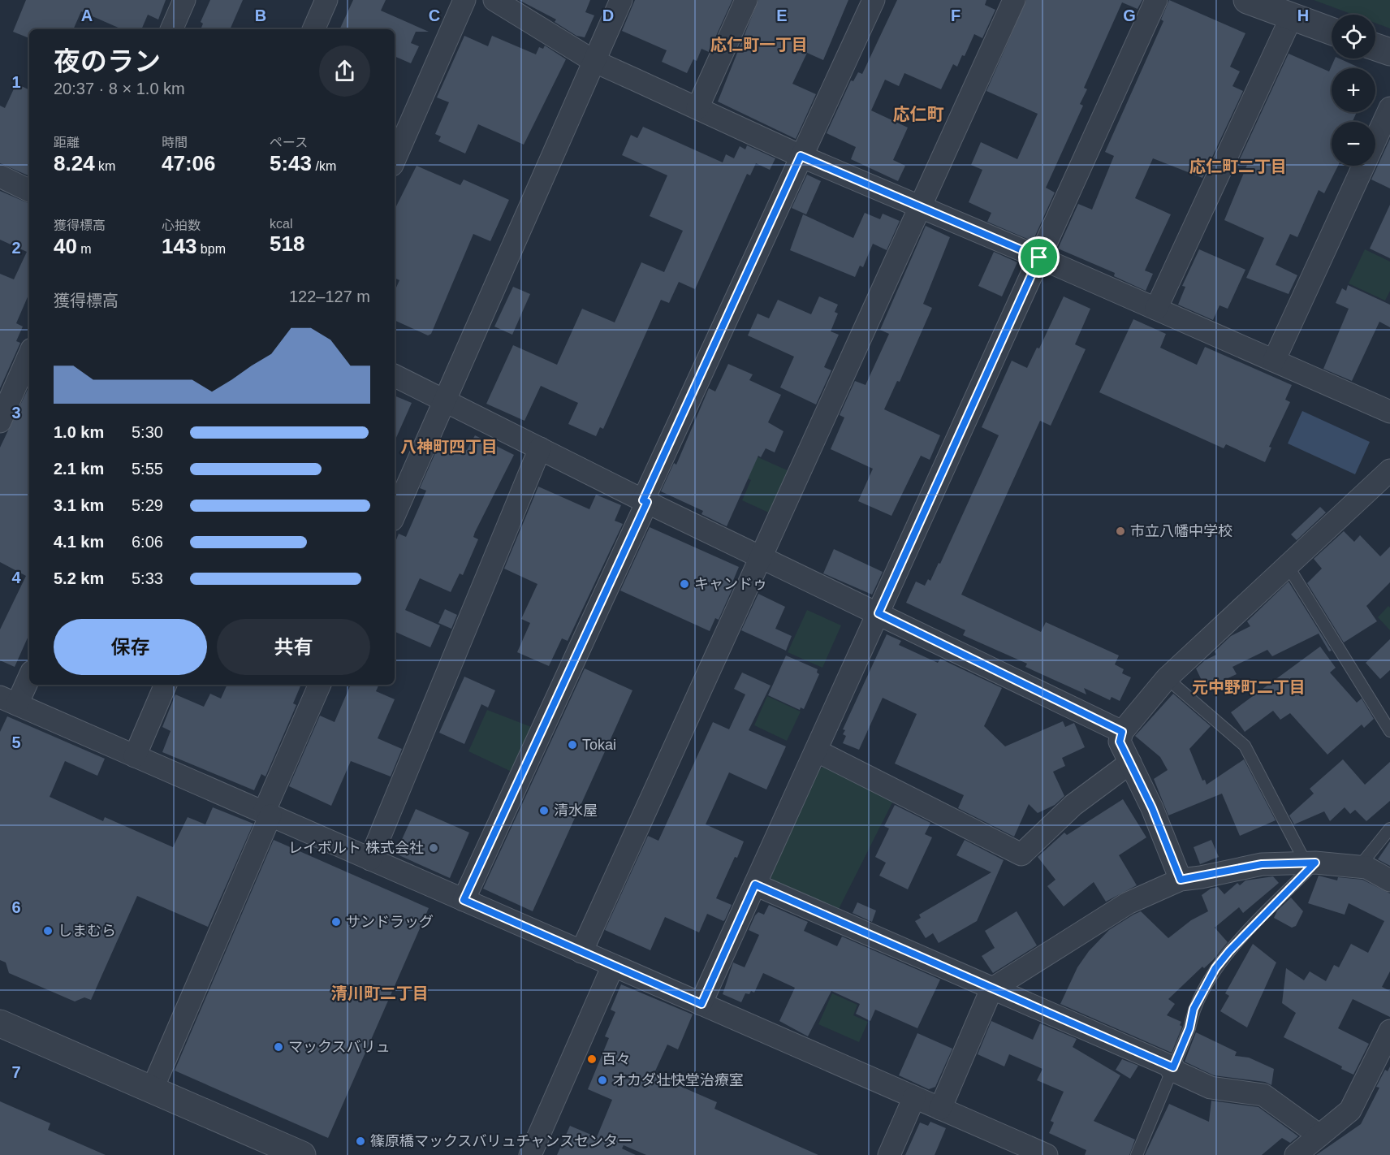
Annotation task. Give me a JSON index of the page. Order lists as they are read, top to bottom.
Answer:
{
  "districts": [
    "応仁町一丁目",
    "応仁町",
    "応仁町二丁目",
    "八神町四丁目",
    "元中野町二丁目",
    "清川町二丁目"
  ],
  "places": [
    "市立八幡中学校",
    "キャンドゥ",
    "Tokai",
    "清水屋",
    "レイボルト 株式会社",
    "サンドラッグ",
    "しまむら",
    "マックスバリュ",
    "百々",
    "オカダ壮快堂治療室",
    "篠原橋マックスバリュチャンスセンター"
  ],
  "page": {
    "map_buttons": ["+", "−"],
    "heading": ["夜のラン", "20:37 · 8 × 1.0 km"],
    "stats": [
      ["距離", "8.24 km"],
      ["時間", "47:06"],
      ["ペース", "5:43 /km"],
      ["獲得標高", "40 m"],
      ["心拍数", "143 bpm"],
      ["kcal", "518"]
    ],
    "chart": ["獲得標高", "122–127 m"],
    "list": [
      {
        "name": "1.0 km",
        "note": "5:30"
      },
      {
        "name": "2.1 km",
        "note": "5:55"
      },
      {
        "name": "3.1 km",
        "note": "5:29"
      },
      {
        "name": "4.1 km",
        "note": "6:06"
      },
      {
        "name": "5.2 km",
        "note": "5:33"
      }
    ],
    "buttons": ["保存", "共有"]
  },
  "grid": {
    "columns": [
      "A",
      "B",
      "C",
      "D",
      "E",
      "F",
      "G",
      "H"
    ],
    "rows": [
      "1",
      "2",
      "3",
      "4",
      "5",
      "6",
      "7"
    ]
  }
}
